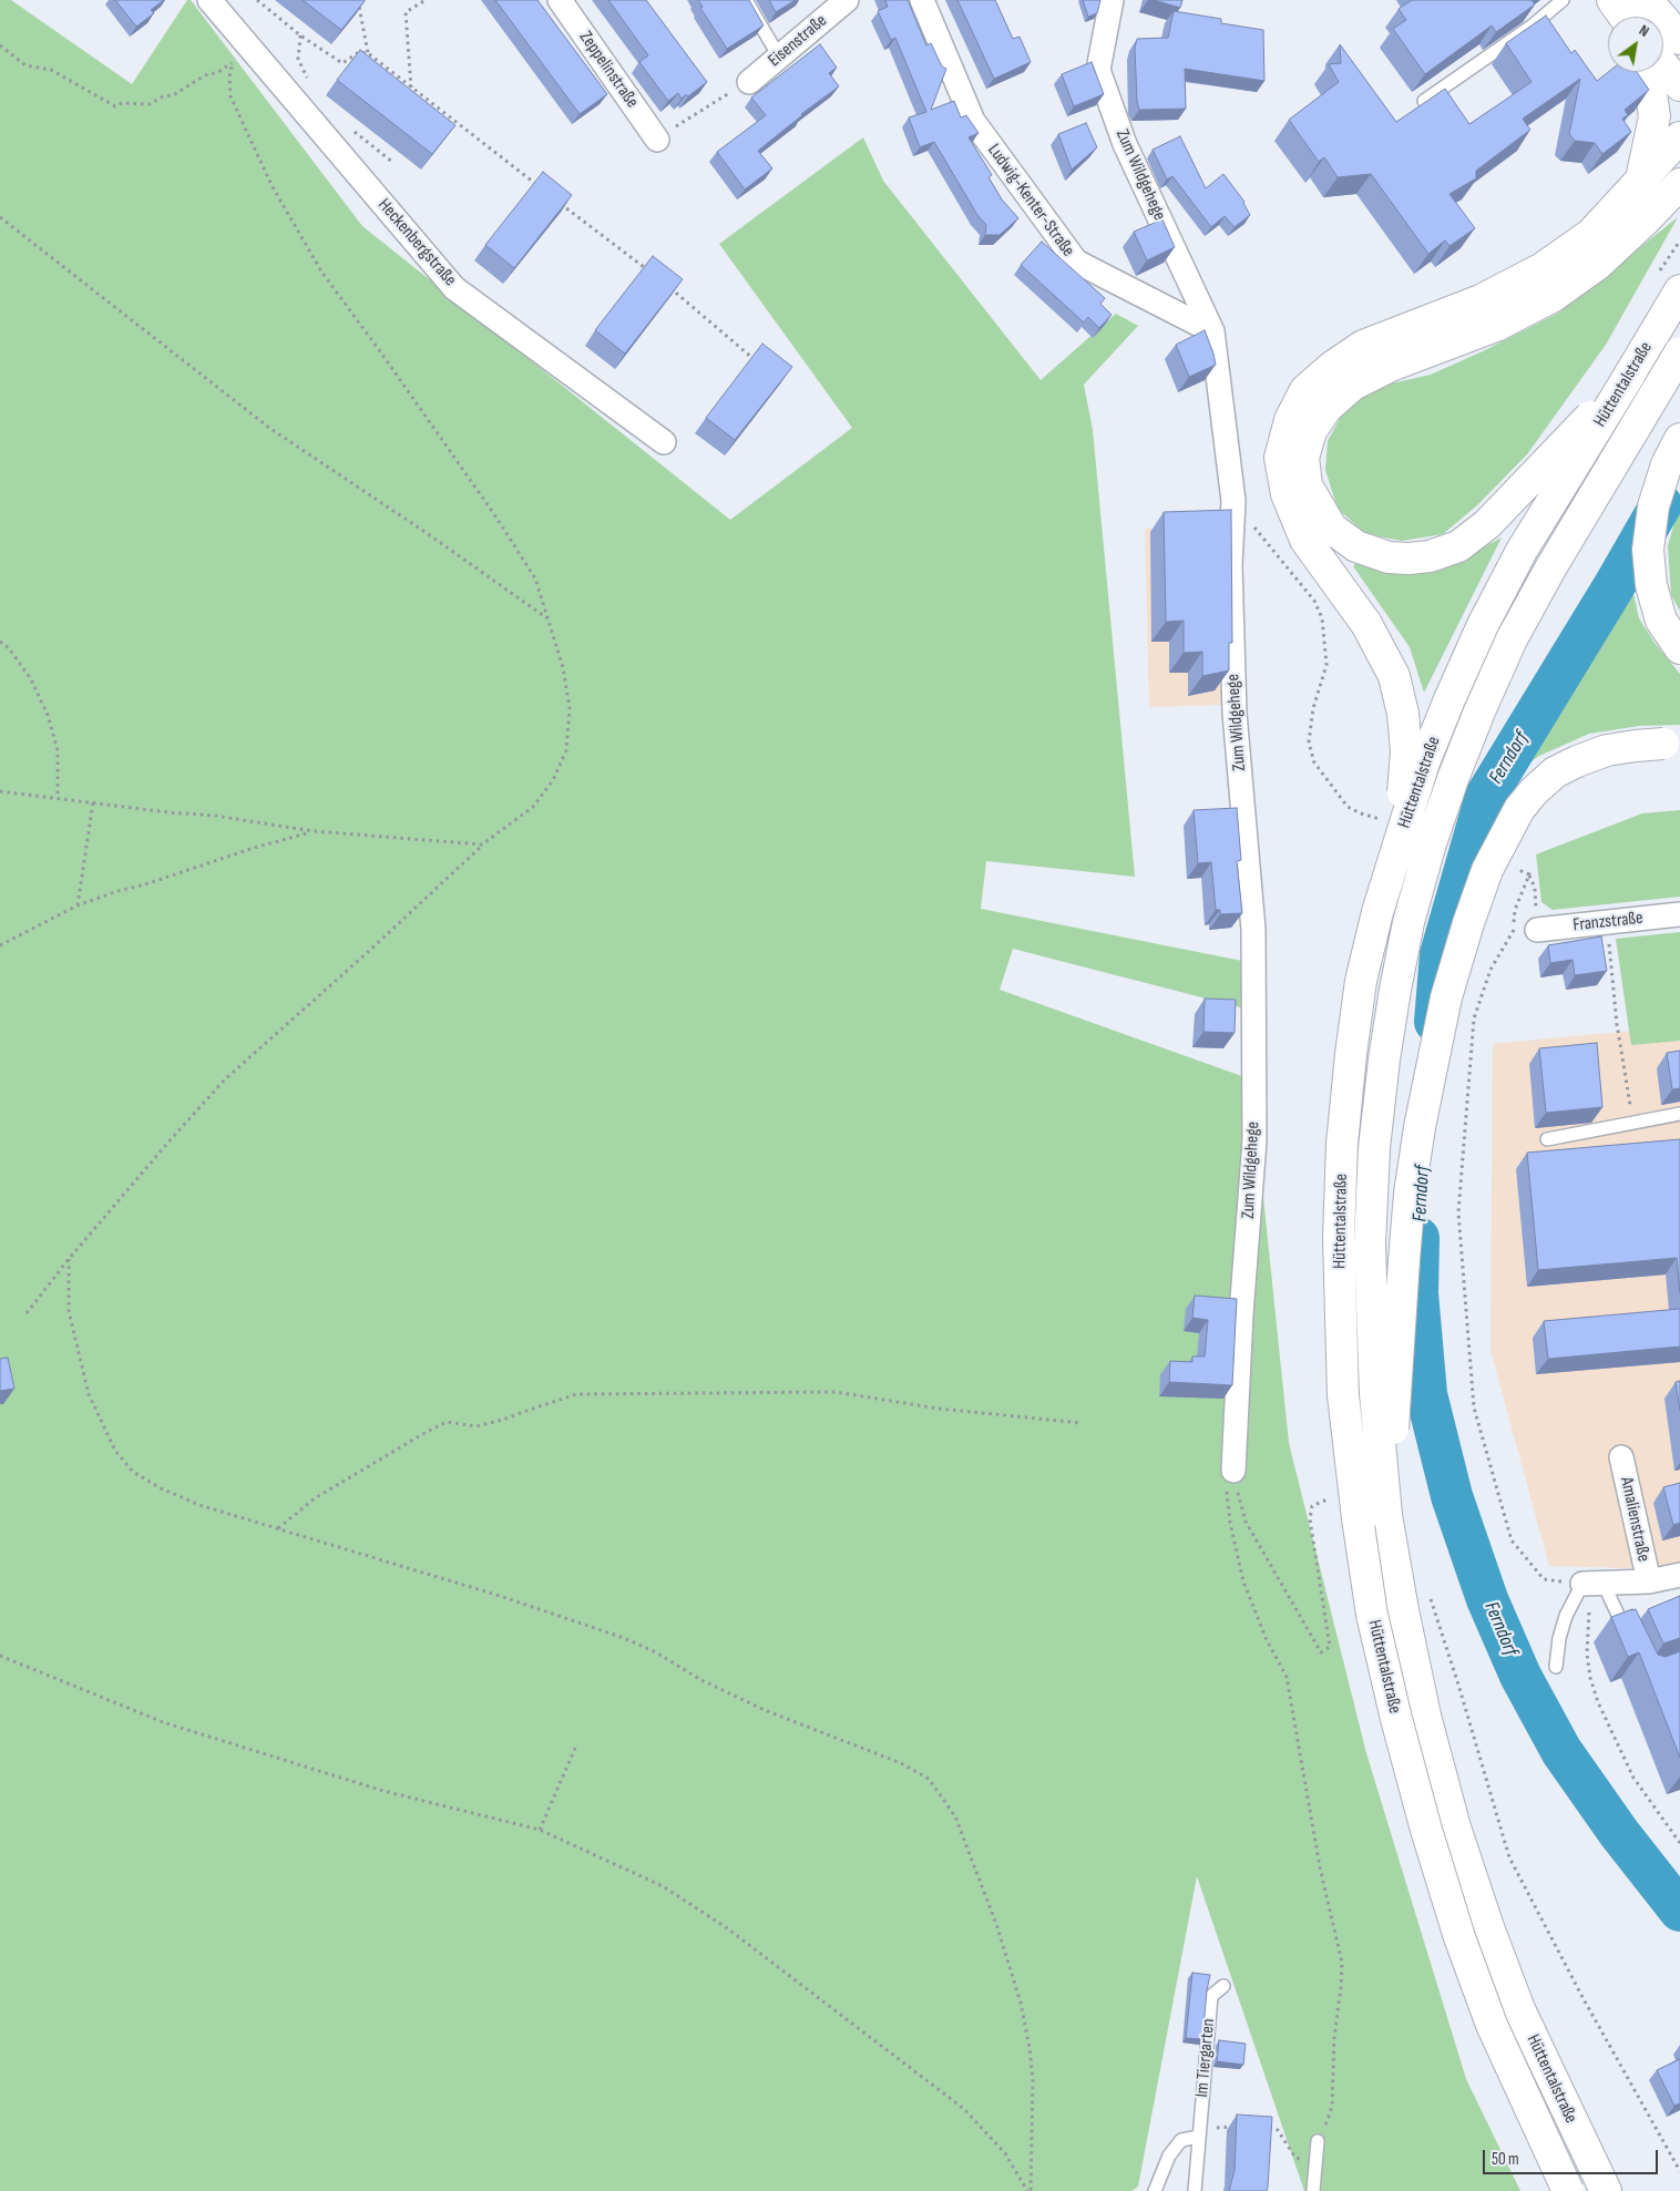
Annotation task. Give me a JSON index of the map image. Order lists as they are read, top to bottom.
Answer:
{
  "streets": {
    "main road": ["Hüttentalstraße"],
    "street": [
      "Eisenstraße",
      "Zeppelinstraße",
      "Zum Wildgehege",
      "Ludwig-Kenter-Straße",
      "Heckenbergstraße",
      "Franzstraße",
      "Amalienstraße"
    ],
    "lane": ["Im Tiergarten"]
  },
  "crossings": [
    ["Zum Wildgehege", "Ludwig-Kenter-Straße"]
  ],
  "water": ["Ferndorf"],
  "scale_bar": "50 m",
  "north": "top right"
}
